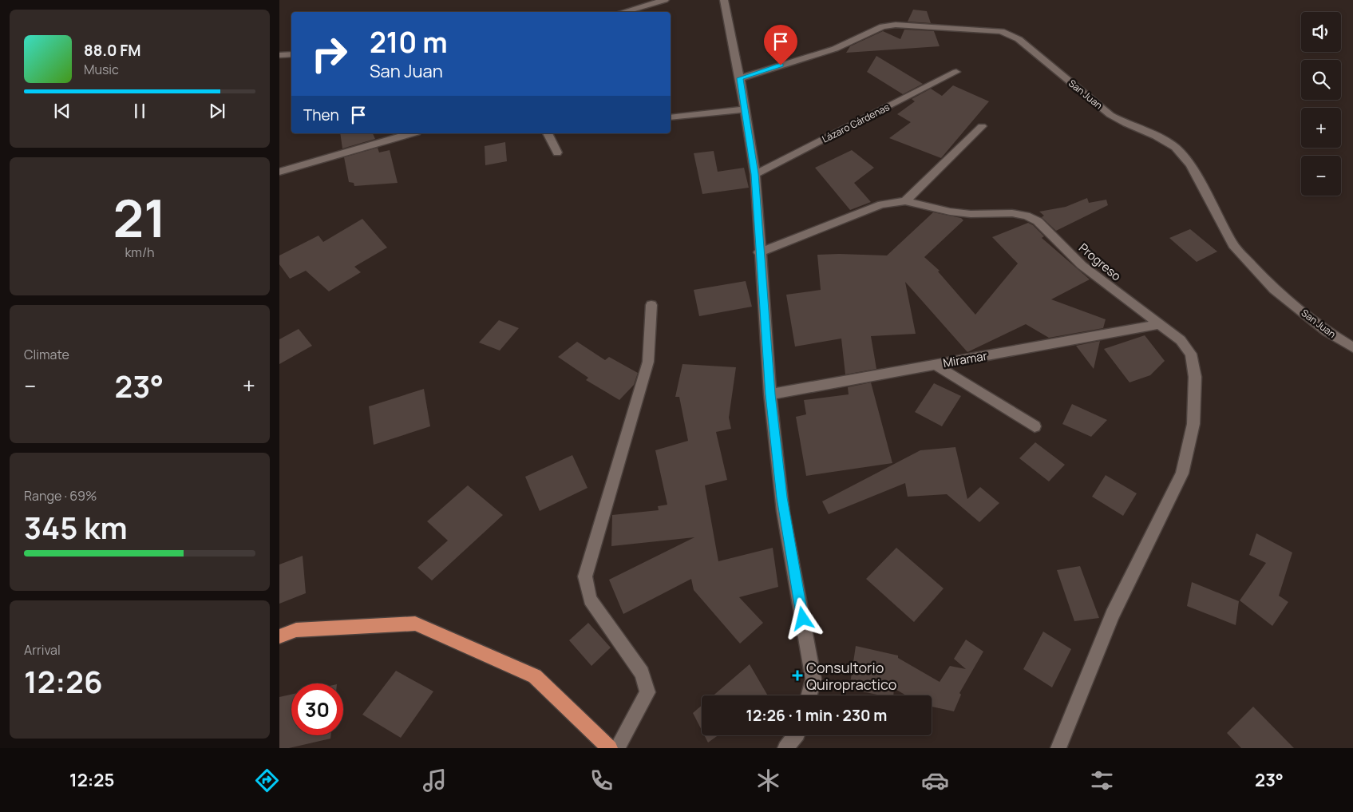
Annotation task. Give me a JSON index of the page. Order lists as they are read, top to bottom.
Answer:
{
  "streets": {
    "street": [
      "San Juan",
      "Lázaro Cárdenas",
      "Progreso",
      "Miramar"
    ]
  },
  "crossings": [
    ["Progreso", "Miramar"]
  ],
  "places": {
    "health": ["Consultorio Quiropractico"]
  },
  "page": {
    "map_buttons": ["+", "−"],
    "turn": ["210 m", "San Juan"],
    "song": ["88.0 FM", "Music"],
    "then": "Then",
    "tile": [
      ["21", "km/h"],
      "Climate",
      ["Range · 69%", "345 km"],
      ["Arrival", "12:26"]
    ],
    "heat": ["−", "23°", "+"],
    "limit": "30",
    "trip": "12:26 · 1 min · 230 m",
    "tabs": ["12:25", "23°"]
  }
}
